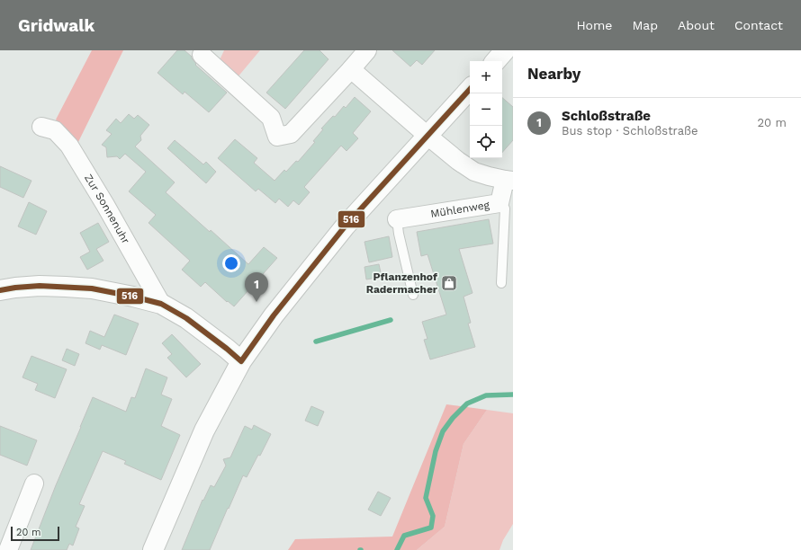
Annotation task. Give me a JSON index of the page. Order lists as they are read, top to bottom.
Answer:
{
  "streets": {
    "street": ["Zur Sonnenuhr", "Mühlenweg"]
  },
  "places": {
    "shop": ["Pflanzenhof Radermacher"]
  },
  "lines": ["transit line 516"],
  "scale_bar": "20 m",
  "page": {
    "header": "Gridwalk",
    "nav": [
      "Home",
      "Map",
      "About",
      "Contact"
    ],
    "heading": "Nearby",
    "map_buttons": ["+", "−"],
    "list": [
      {
        "mark": "1",
        "name": "Schloßstraße",
        "note": "Bus stop · Schloßstraße",
        "value": "20 m"
      }
    ],
    "pins": "1",
    "scale": "20 m"
  }
}
